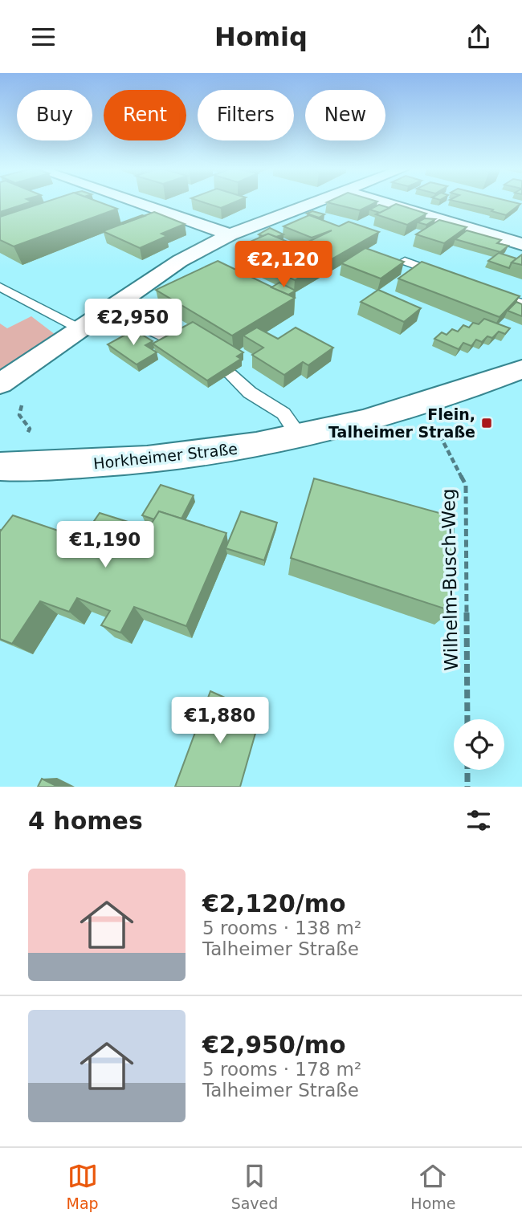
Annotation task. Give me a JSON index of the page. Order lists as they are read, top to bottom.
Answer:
{
  "streets": {
    "street": ["Horkheimer Straße"],
    "path": ["Wilhelm-Busch-Weg"]
  },
  "crossings": [
    ["Horkheimer Straße", "Wilhelm-Busch-Weg"]
  ],
  "places": {
    "transit": ["Flein, Talheimer Straße"]
  },
  "page": {
    "header": "Homiq",
    "chip": [
      "Buy",
      "Rent",
      "Filters",
      "New"
    ],
    "price": [
      "€2,120",
      "€2,950",
      "€1,190",
      "€1,880"
    ],
    "heading": "4 homes",
    "list": [
      {
        "name": "€2,120/mo",
        "note": "5 rooms · 138 m² · Talheimer Straße"
      },
      {
        "name": "€2,950/mo",
        "note": "5 rooms · 178 m² · Talheimer Straße"
      }
    ],
    "tabs": ["Map", "Saved", "Home"]
  }
}
